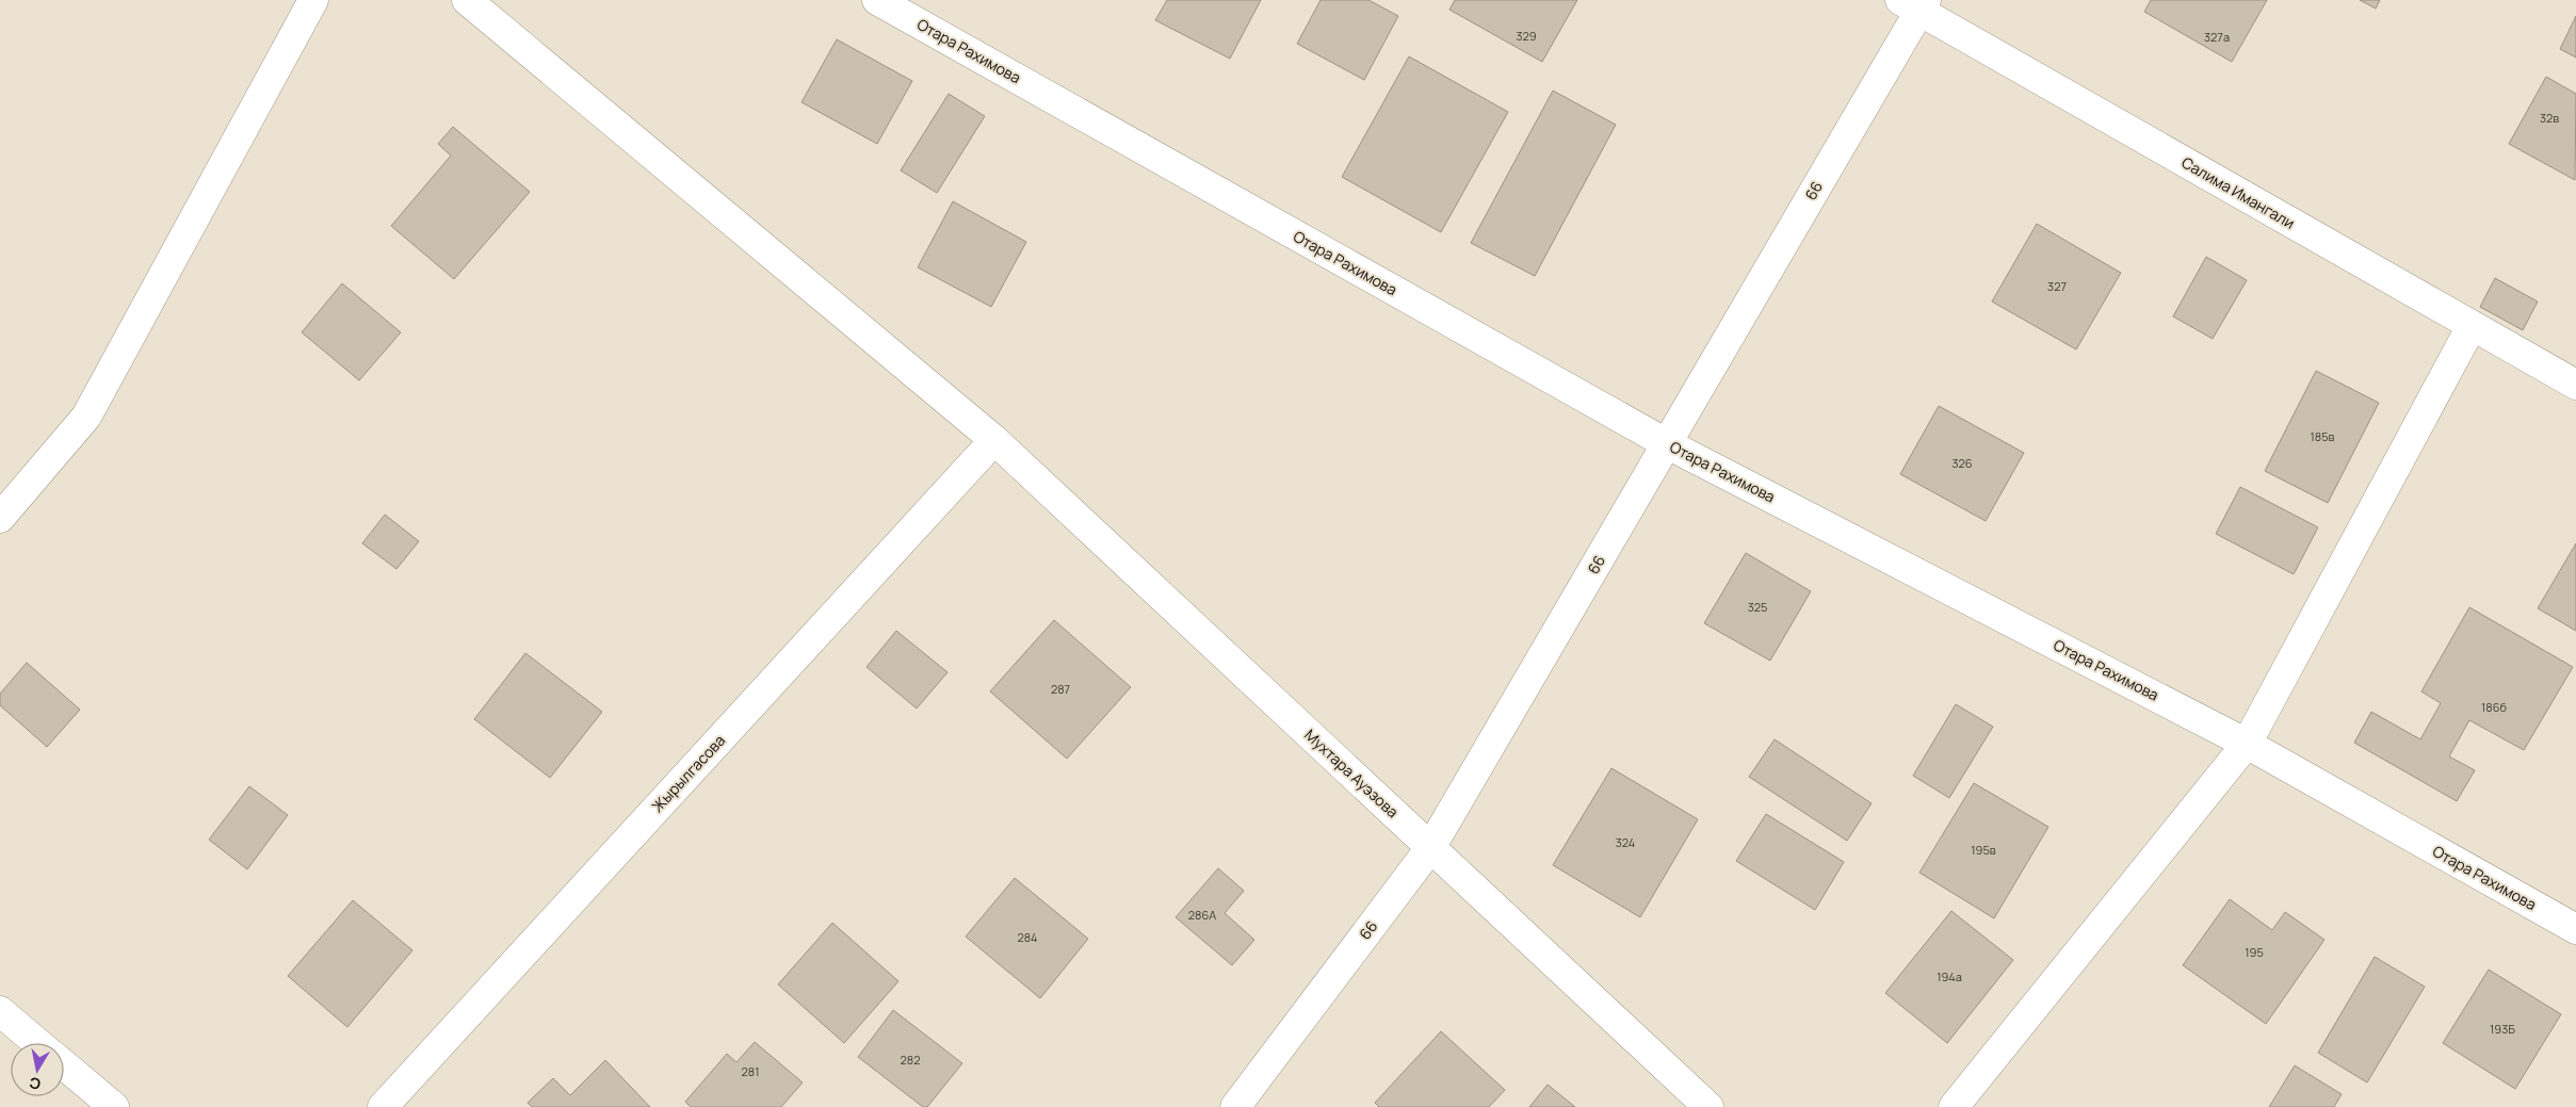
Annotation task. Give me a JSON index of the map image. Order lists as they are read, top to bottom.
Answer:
{
  "streets": {
    "street": [
      "Отара Рахимова",
      "66",
      "Салима Имангали",
      "Жырылгасова",
      "Мухтара Ауэзова"
    ]
  },
  "crossings": [
    ["Отара Рахимова", "66"],
    ["66", "Салима Имангали"],
    ["66", "Мухтара Ауэзова"],
    ["Жырылгасова", "Мухтара Ауэзова"]
  ],
  "house_numbers": [
    "329",
    "327а",
    "32в",
    "327",
    "185в",
    "326",
    "325",
    "287",
    "186б",
    "324",
    "195в",
    "286А",
    "284",
    "195",
    "194а",
    "193Б",
    "282",
    "281"
  ],
  "north": "bottom"
}
